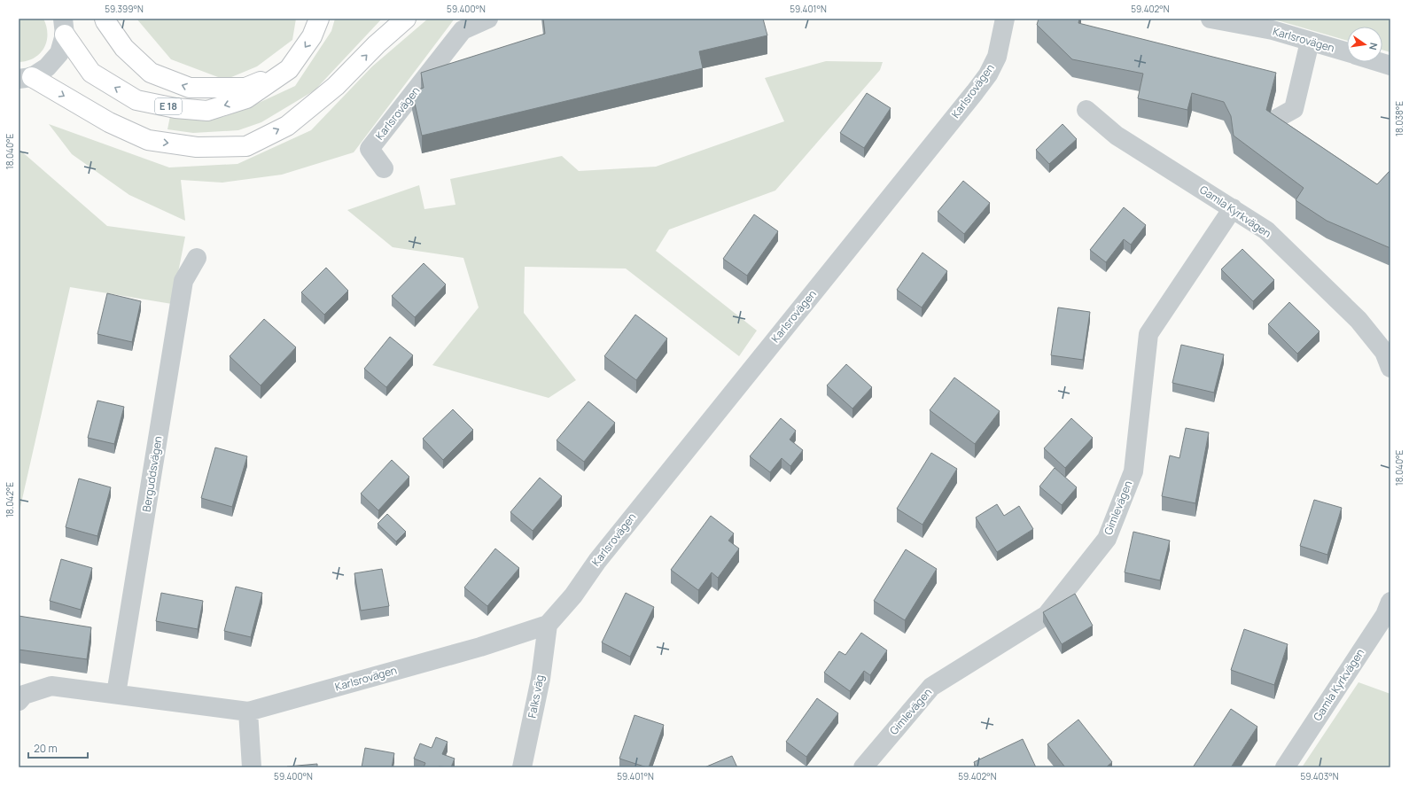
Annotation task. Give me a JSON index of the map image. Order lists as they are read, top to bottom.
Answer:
{
  "streets": {
    "highway": ["E 18"],
    "street": [
      "Karlsrovägen",
      "Gamla Kyrkvägen",
      "Berguddsvägen",
      "Gimlevägen",
      "Falks väg"
    ]
  },
  "crossings": [
    ["Karlsrovägen", "Berguddsvägen"],
    ["Karlsrovägen", "Falks väg"],
    ["Gamla Kyrkvägen", "Gimlevägen"]
  ],
  "scale_bar": "20 m",
  "north": "right",
  "coordinates": [
    "59.399°N",
    "59.400°N",
    "59.401°N",
    "59.402°N",
    "18.038°E",
    "18.040°E",
    "18.042°E",
    "59.403°N"
  ]
}
